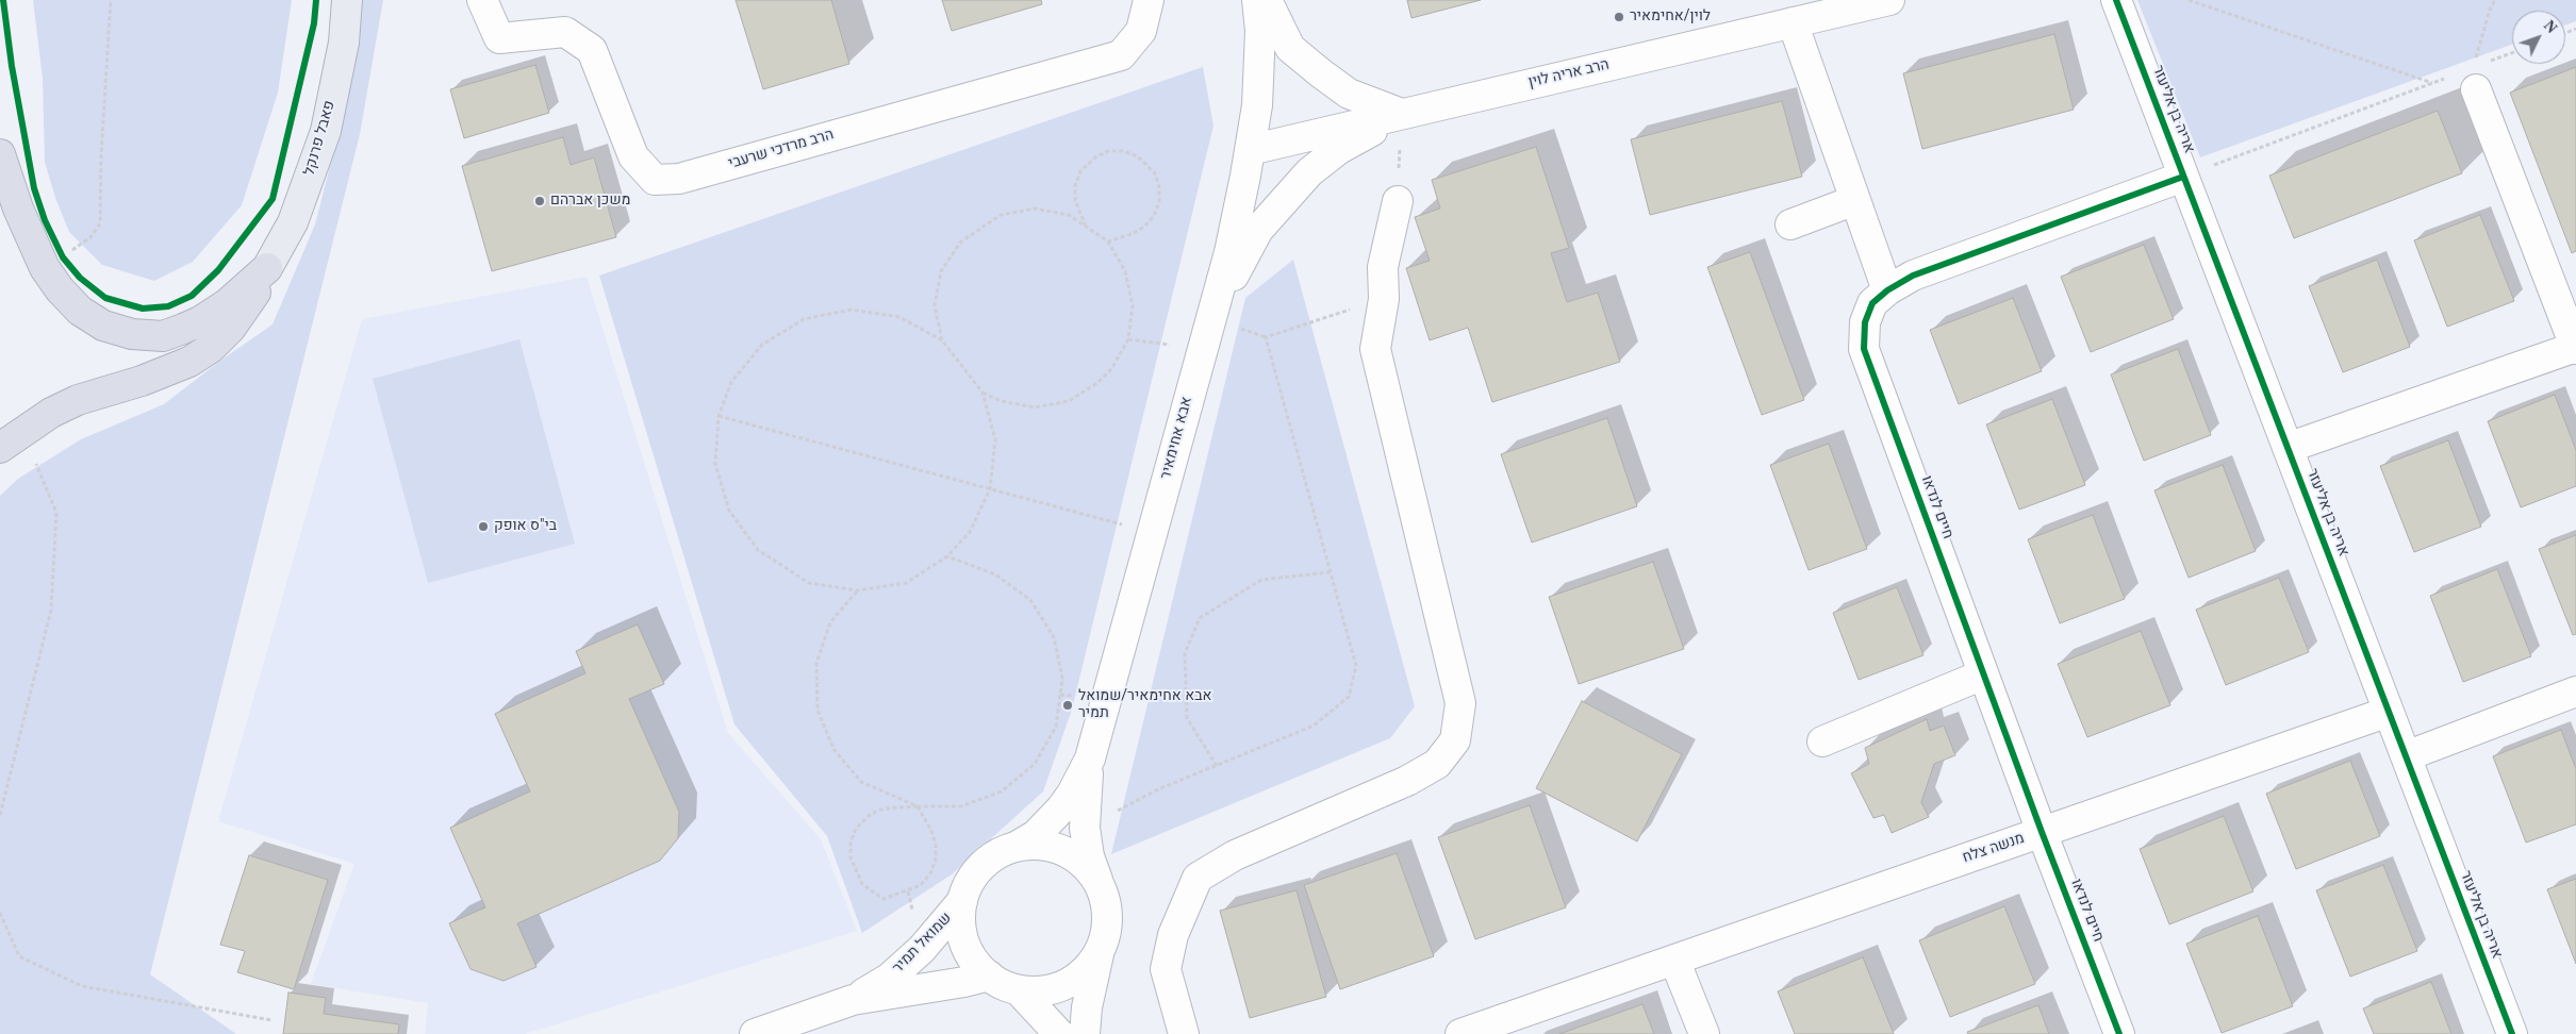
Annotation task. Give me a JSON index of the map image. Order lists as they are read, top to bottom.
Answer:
{
  "streets": {
    "main road": ["פאבל פרנקל"],
    "street": [
      "הרב אריה לוין",
      "אריה בן אליעזר",
      "הרב מרדכי שרעבי",
      "אבא אחימאיר",
      "חיים לנדאו",
      "מנשה צלח",
      "שמואל תמיר"
    ]
  },
  "crossings": [
    ["הרב אריה לוין", "אבא אחימאיר"],
    ["אריה בן אליעזר", "חיים לנדאו"],
    ["אריה בן אליעזר", "מנשה צלח"],
    ["אבא אחימאיר", "שמואל תמיר"],
    ["חיים לנדאו", "מנשה צלח"]
  ],
  "places": [
    "לוין/אחימאיר",
    "משכן אברהם",
    "בי\"ס אופק",
    "אבא אחימאיר/שמואל תמיר"
  ],
  "north": "top right"
}
